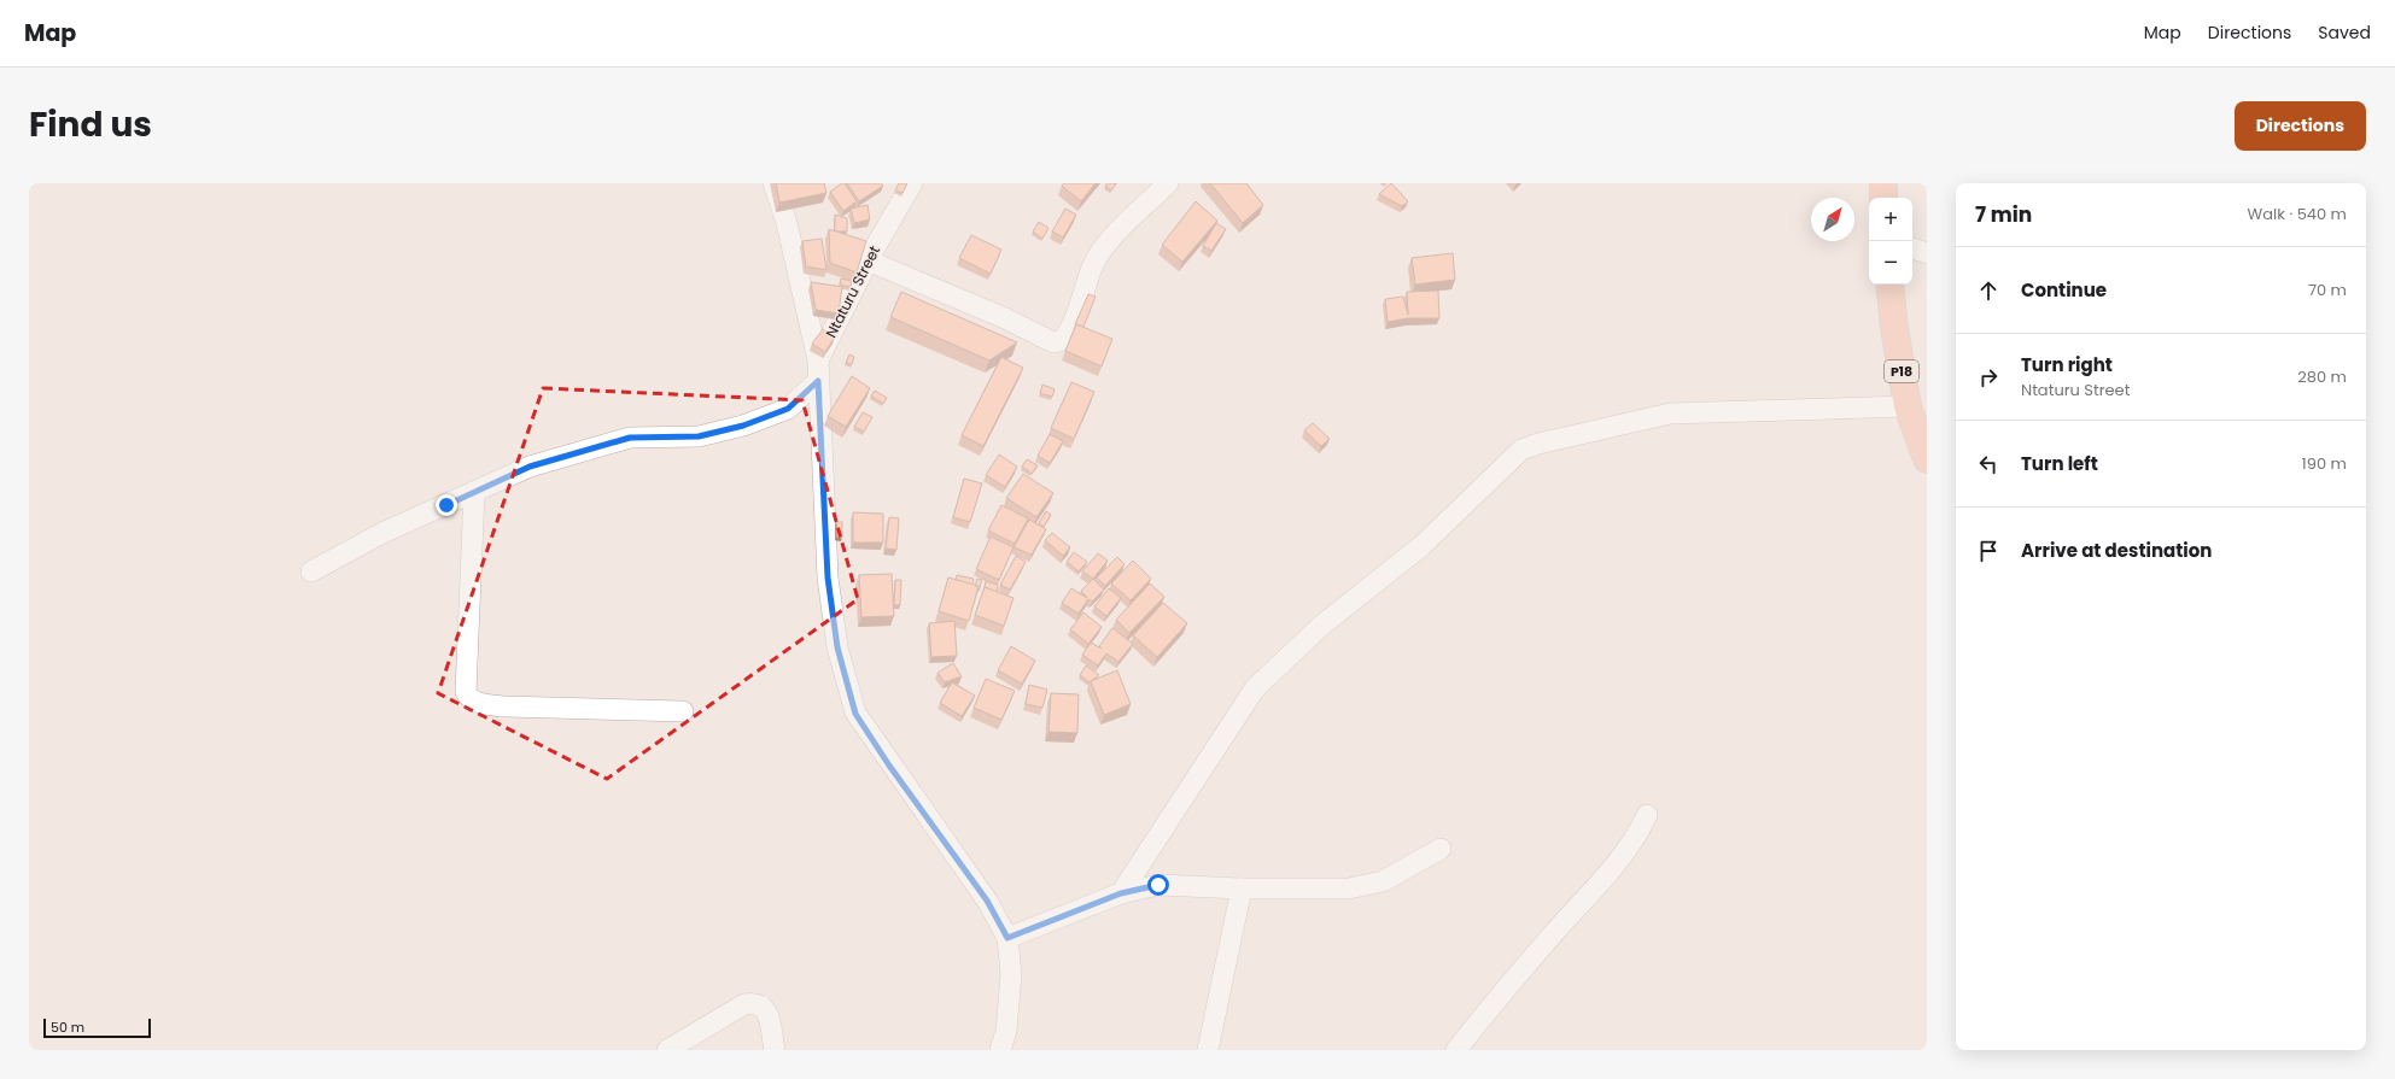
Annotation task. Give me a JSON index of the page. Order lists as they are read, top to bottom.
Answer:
{
  "streets": {
    "main road": ["P18"],
    "street": ["Ntaturu Street"]
  },
  "scale_bar": "50 m",
  "north": "top right",
  "page": {
    "header": "Map",
    "nav": ["Map", "Directions", "Saved"],
    "title": "Find us",
    "buttons": "Directions",
    "heading": ["7 min", "Walk · 540 m"],
    "map_buttons": ["+", "−"],
    "list": [
      ["Continue", "70 m"],
      ["Turn right", "Ntaturu Street", "280 m"],
      ["Turn left", "190 m"],
      "Arrive at destination"
    ],
    "scale": "50 m"
  }
}
